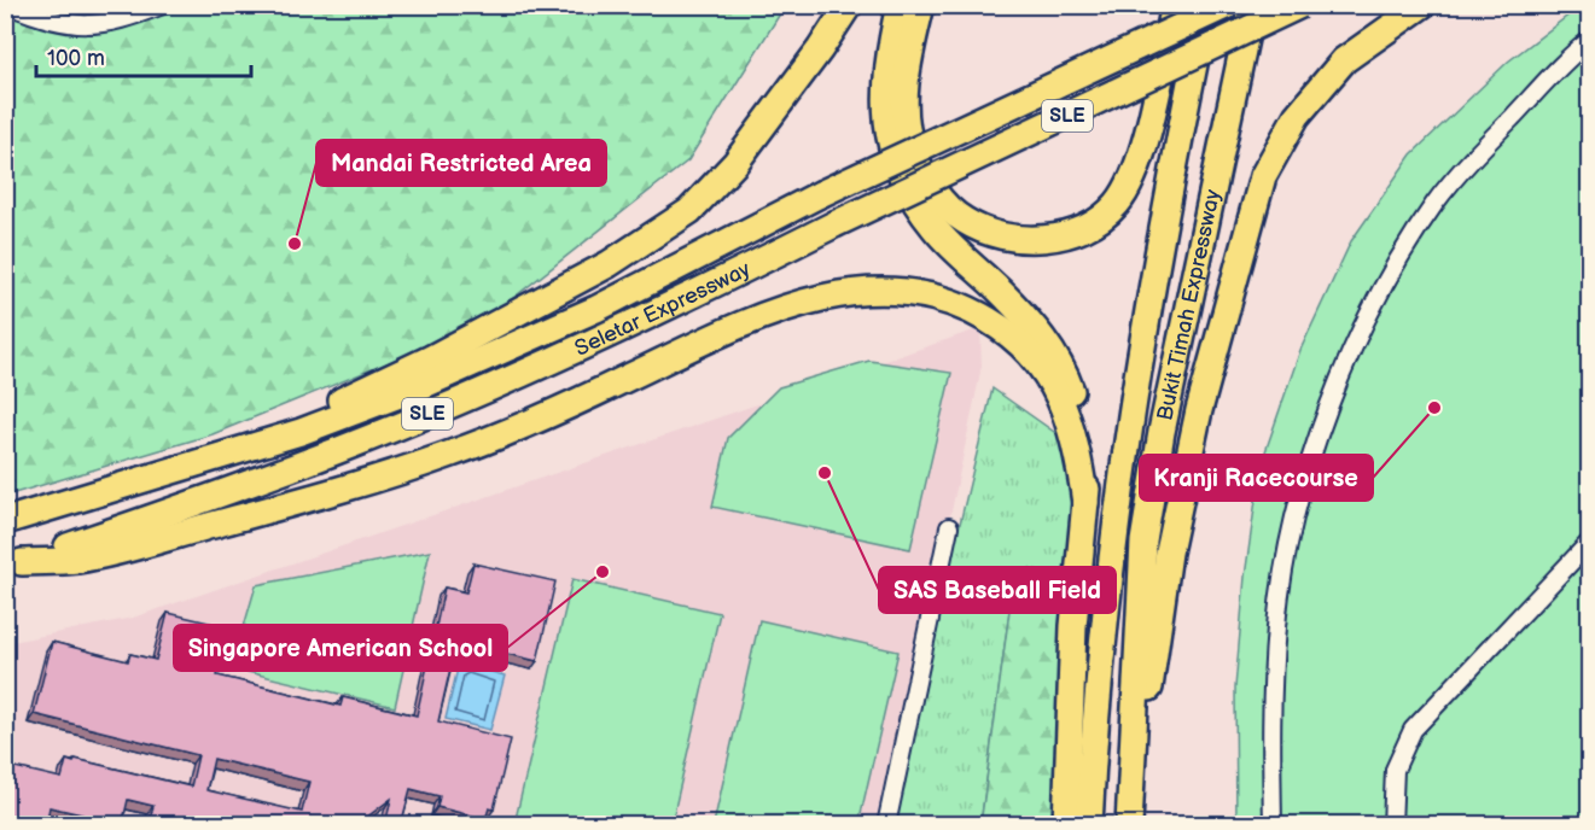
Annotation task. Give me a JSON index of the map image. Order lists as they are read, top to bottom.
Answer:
{
  "streets": {
    "highway": ["SLE", "Bukit Timah Expressway", "Seletar Expressway"]
  },
  "places": [
    "Mandai Restricted Area",
    "Kranji Racecourse",
    "SAS Baseball Field",
    "Singapore American School"
  ],
  "scale_bar": "100 m"
}
